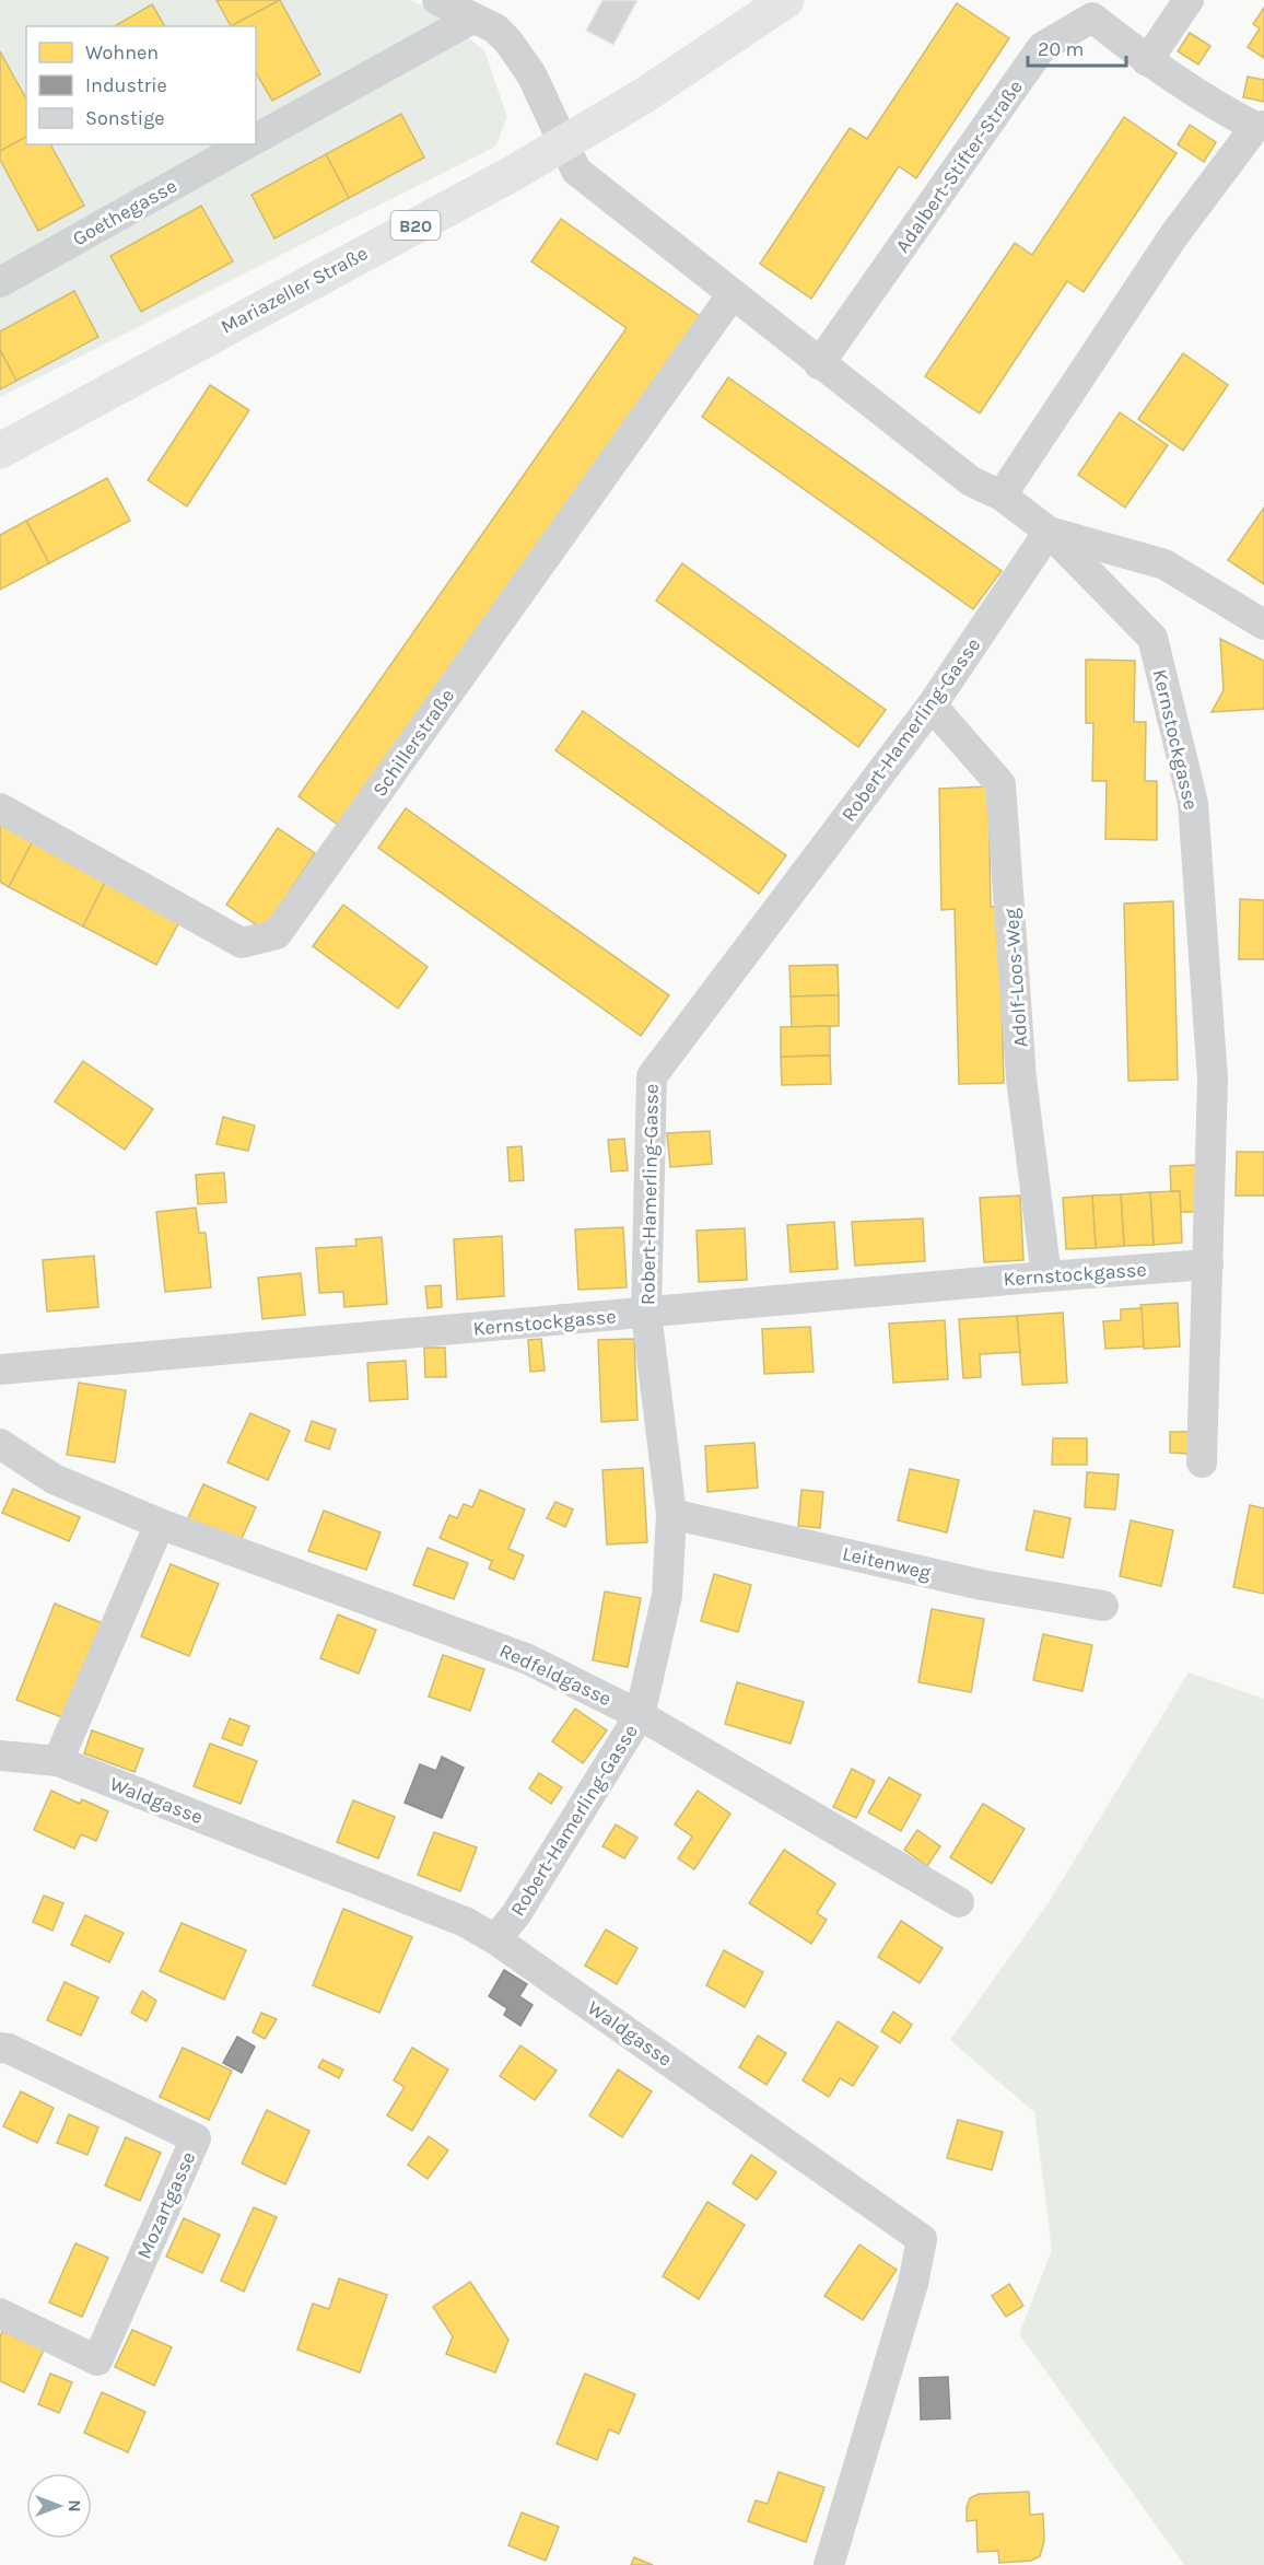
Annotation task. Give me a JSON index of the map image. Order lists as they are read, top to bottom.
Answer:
{
  "streets": {
    "main road": ["B20", "Mariazeller Straße"],
    "street": [
      "Adalbert-Stifter-Straße",
      "Goethegasse",
      "Robert-Hamerling-Gasse",
      "Kernstockgasse",
      "Schillerstraße",
      "Adolf-Loos-Weg",
      "Leitenweg",
      "Redfeldgasse",
      "Waldgasse",
      "Mozartgasse"
    ]
  },
  "crossings": [
    ["Robert-Hamerling-Gasse", "Kernstockgasse"],
    ["Robert-Hamerling-Gasse", "Adolf-Loos-Weg"],
    ["Robert-Hamerling-Gasse", "Leitenweg"],
    ["Robert-Hamerling-Gasse", "Redfeldgasse"],
    ["Robert-Hamerling-Gasse", "Waldgasse"],
    ["Kernstockgasse", "Adolf-Loos-Weg"]
  ],
  "legend": ["Wohnen", "Industrie", "Sonstige"],
  "scale_bar": "20 m",
  "north": "right"
}
